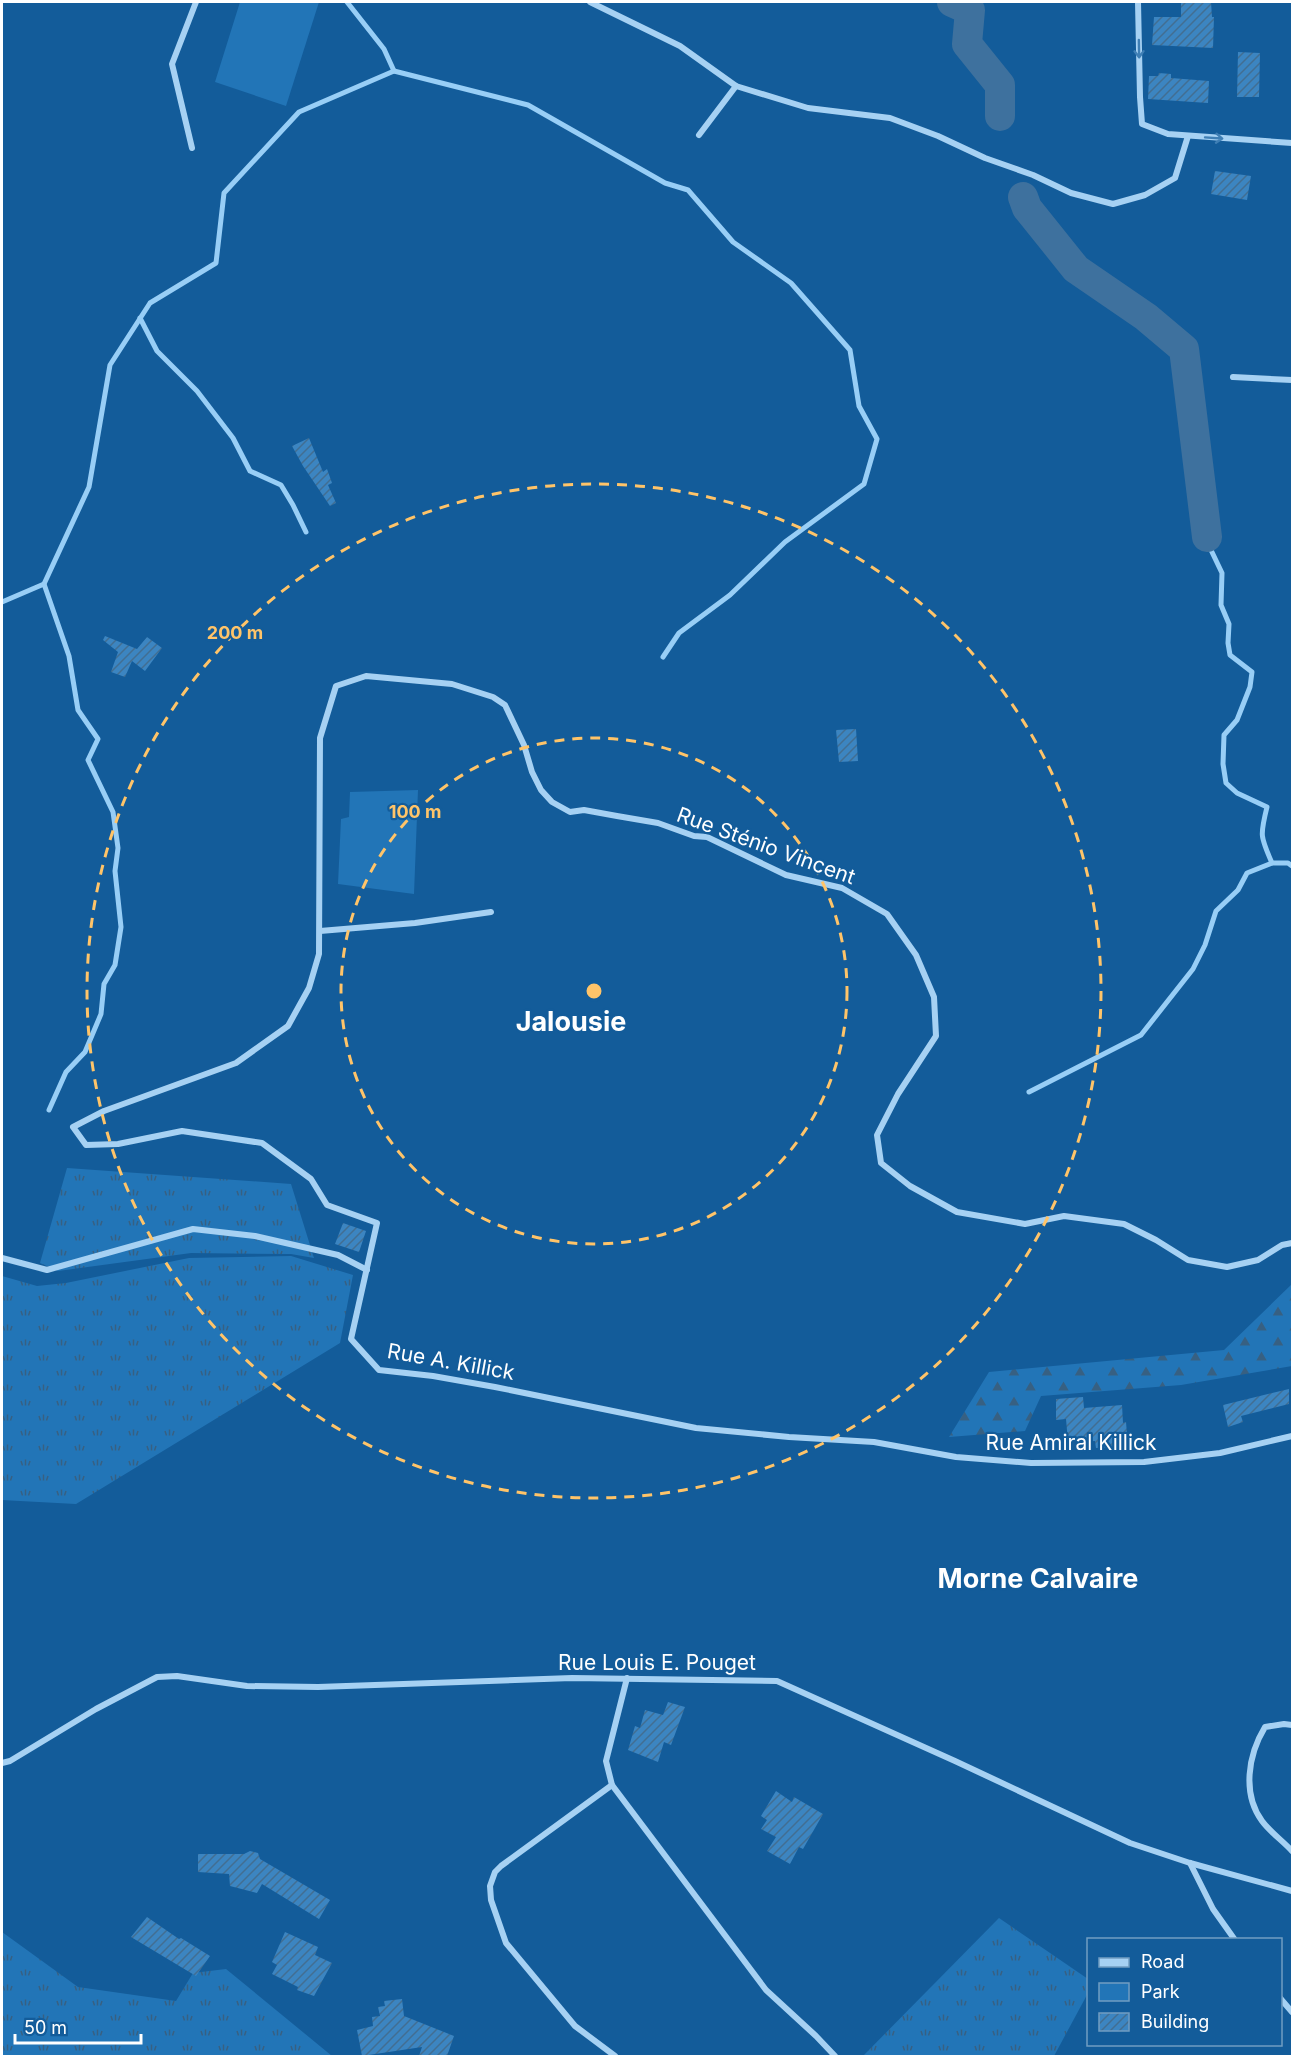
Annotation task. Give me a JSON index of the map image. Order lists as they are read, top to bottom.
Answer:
{
  "streets": {
    "street": [
      "Rue Sténio Vincent",
      "Rue A. Killick",
      "Rue Amiral Killick",
      "Rue Louis E. Pouget"
    ]
  },
  "crossings": [
    ["Rue Sténio Vincent", "Rue A. Killick"],
    ["Rue A. Killick", "Rue Amiral Killick"]
  ],
  "districts": ["Jalousie", "Morne Calvaire"],
  "legend": ["Road", "Park", "Building"],
  "scale_bar": "50 m",
  "rings": ["200 m", "100 m"]
}
